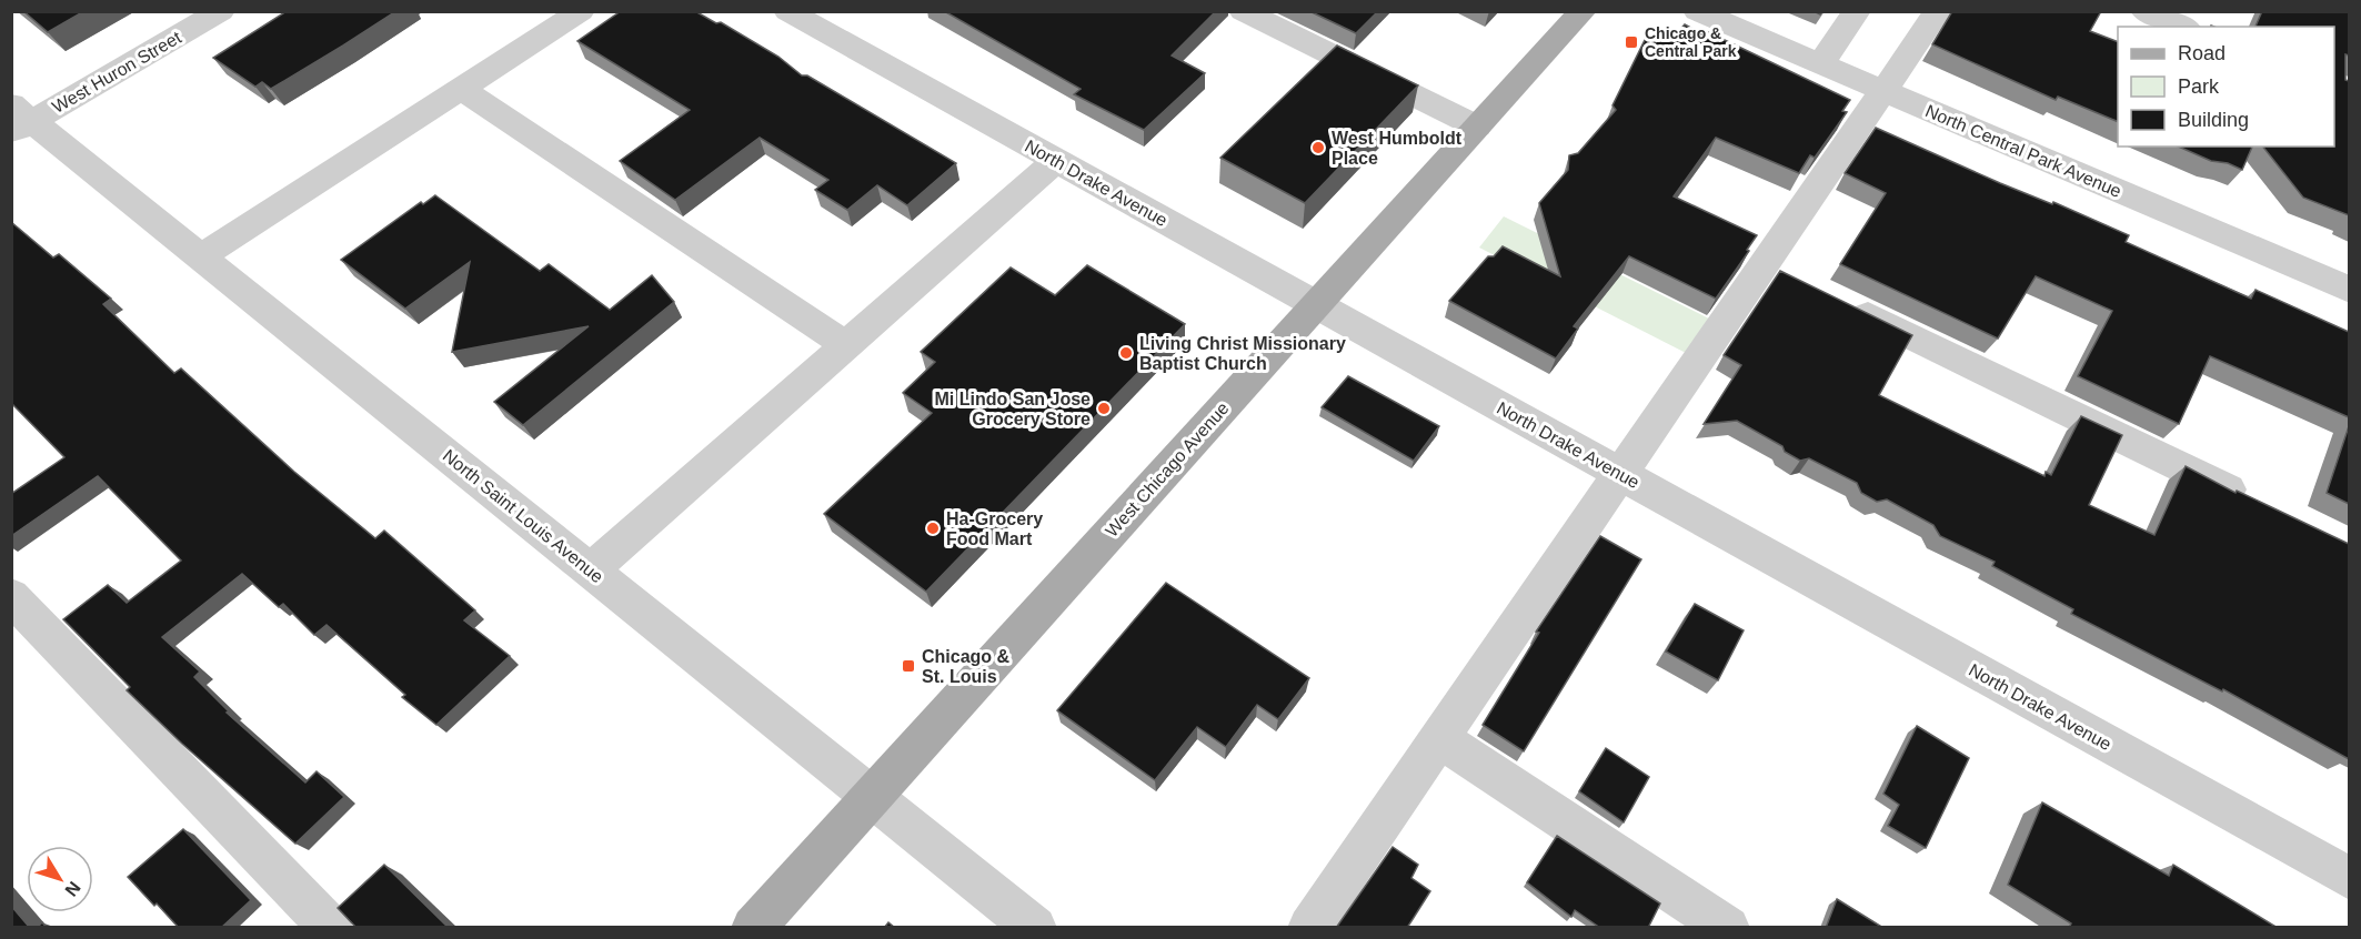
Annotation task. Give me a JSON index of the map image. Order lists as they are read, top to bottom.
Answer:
{
  "streets": {
    "main road": ["West Chicago Avenue"],
    "street": [
      "West Huron Street",
      "North Central Park Avenue",
      "North Drake Avenue",
      "North Saint Louis Avenue"
    ]
  },
  "crossings": [
    ["West Huron Street", "North Saint Louis Avenue"],
    ["North Drake Avenue", "West Chicago Avenue"],
    ["West Chicago Avenue", "North Saint Louis Avenue"]
  ],
  "places": {
    "transit": ["Chicago & Central Park", "Chicago & St. Louis"],
    "other": [
      "West Humboldt Place",
      "Living Christ Missionary Baptist Church",
      "Mi Lindo San Jose Grocery Store",
      "Ha-Grocery Food Mart"
    ]
  },
  "legend": ["Road", "Park", "Building"],
  "north": "bottom right"
}
